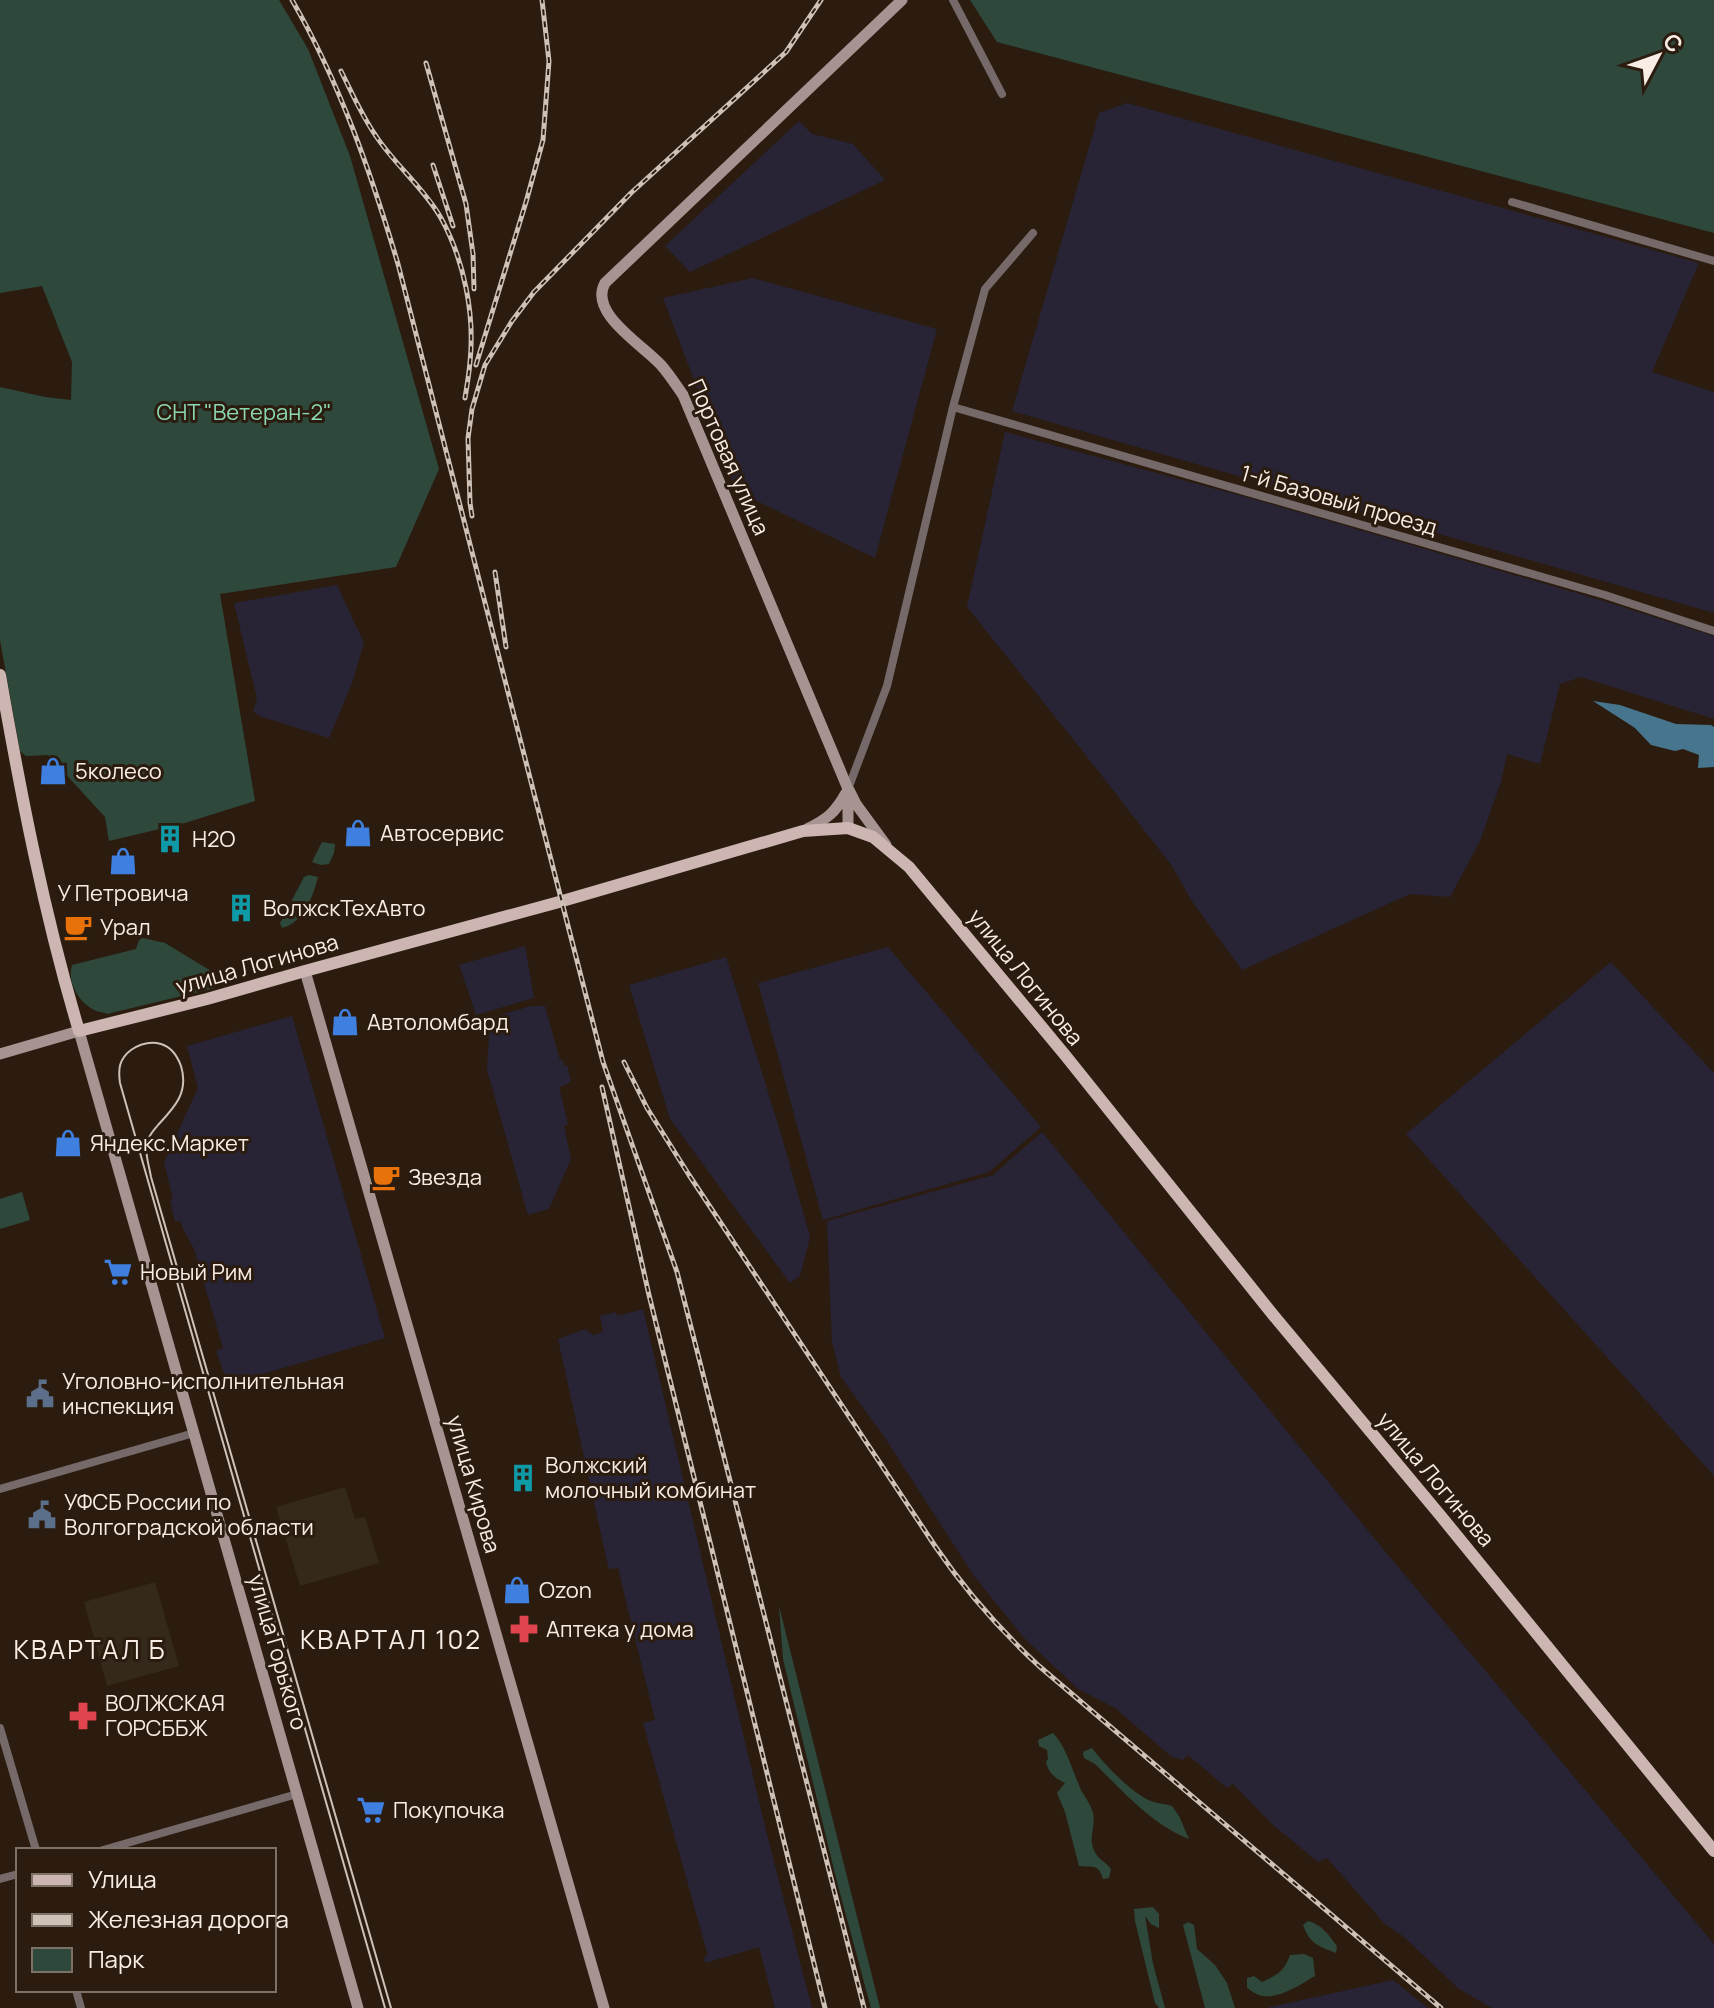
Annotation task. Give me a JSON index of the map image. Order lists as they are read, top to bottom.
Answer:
{
  "streets": {
    "main road": ["улица Логинова"],
    "street": [
      "Портовая улица",
      "1-й Базовый проезд",
      "улица Кирова",
      "улица Горького"
    ]
  },
  "crossings": [
    ["Портовая улица", "улица Логинова"],
    ["улица Логинова", "улица Кирова"],
    ["улица Логинова", "улица Горького"]
  ],
  "districts": ["КВАРТАЛ 102", "КВАРТАЛ Б"],
  "parks": ["СНТ \"Ветеран-2\""],
  "places": {
    "shop": [
      "5колесо",
      "Автосервис",
      "У Петровича",
      "Автоломбард",
      "Яндекс.Маркет",
      "Ozon"
    ],
    "building": ["H2O", "ВолжскТехАвто", "Волжский молочный комбинат"],
    "cafe": ["Урал", "Звезда"],
    "supermarket": ["Новый Рим", "Покупочка"],
    "public building": ["Уголовно-исполнительная инспекция", "УФСБ России по Волгоградской области"],
    "pharmacy": ["Аптека у дома", "ВОЛЖСКАЯ ГОРСББЖ"]
  },
  "legend": ["Улица", "Железная дорога", "Парк"],
  "north": "top right"
}
